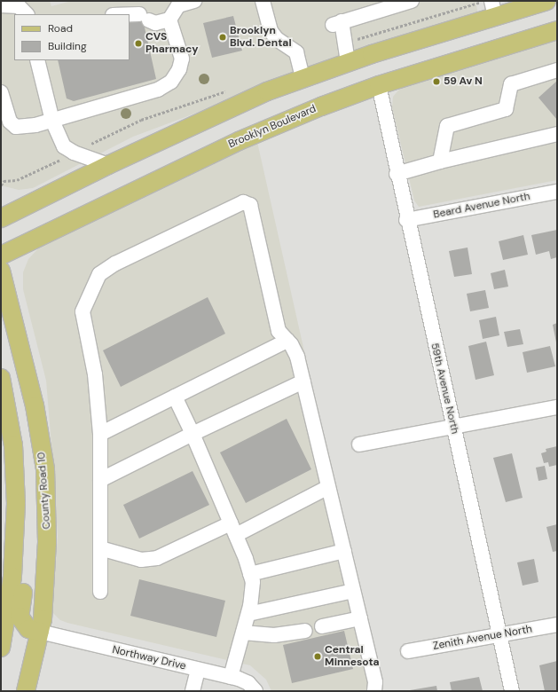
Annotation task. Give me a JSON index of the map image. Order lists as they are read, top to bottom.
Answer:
{
  "streets": {
    "main road": ["Brooklyn Boulevard", "County Road 10"],
    "street": [
      "Beard Avenue North",
      "59th Avenue North",
      "Zenith Avenue North",
      "Northway Drive"
    ]
  },
  "crossings": [
    ["Brooklyn Boulevard", "59th Avenue North"],
    ["Beard Avenue North", "59th Avenue North"],
    ["59th Avenue North", "Zenith Avenue North"],
    ["County Road 10", "Northway Drive"]
  ],
  "places": [
    "Brooklyn Blvd. Dental",
    "CVS Pharmacy",
    "59 Av N",
    "Central Minnesota"
  ],
  "legend": ["Road", "Building"]
}
